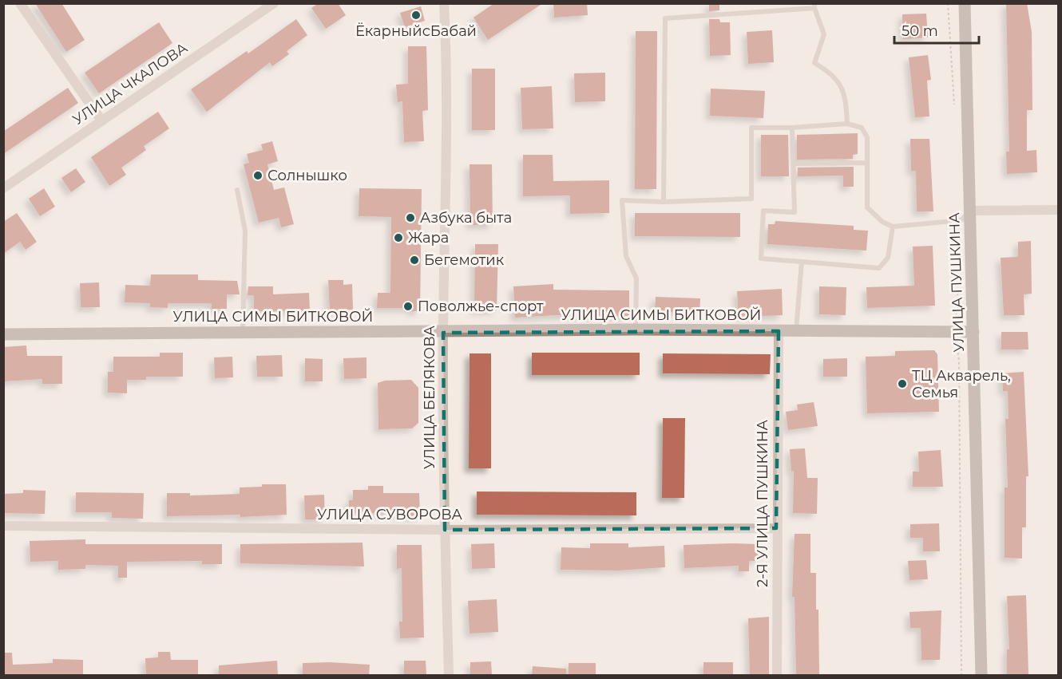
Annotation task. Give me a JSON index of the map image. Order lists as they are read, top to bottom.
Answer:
{
  "streets": {
    "street": [
      "УЛИЦА ЧКАЛОВА",
      "УЛИЦА ПУШКИНА",
      "УЛИЦА СИМЫ БИТКОВОЙ",
      "УЛИЦА БЕЛЯКОВА",
      "2-Я УЛИЦА ПУШКИНА",
      "УЛИЦА СУВОРОВА"
    ]
  },
  "crossings": [
    ["УЛИЦА ПУШКИНА", "УЛИЦА СИМЫ БИТКОВОЙ"],
    ["УЛИЦА СИМЫ БИТКОВОЙ", "УЛИЦА БЕЛЯКОВА"],
    ["УЛИЦА СИМЫ БИТКОВОЙ", "2-Я УЛИЦА ПУШКИНА"],
    ["УЛИЦА БЕЛЯКОВА", "УЛИЦА СУВОРОВА"],
    ["2-Я УЛИЦА ПУШКИНА", "УЛИЦА СУВОРОВА"]
  ],
  "places": [
    "ЁкарныйсБабай",
    "Солнышко",
    "Азбука быта",
    "Жара",
    "Бегемотик",
    "Поволжье-спорт",
    "ТЦ Акварель, Семья"
  ],
  "scale_bar": "50 m"
}
